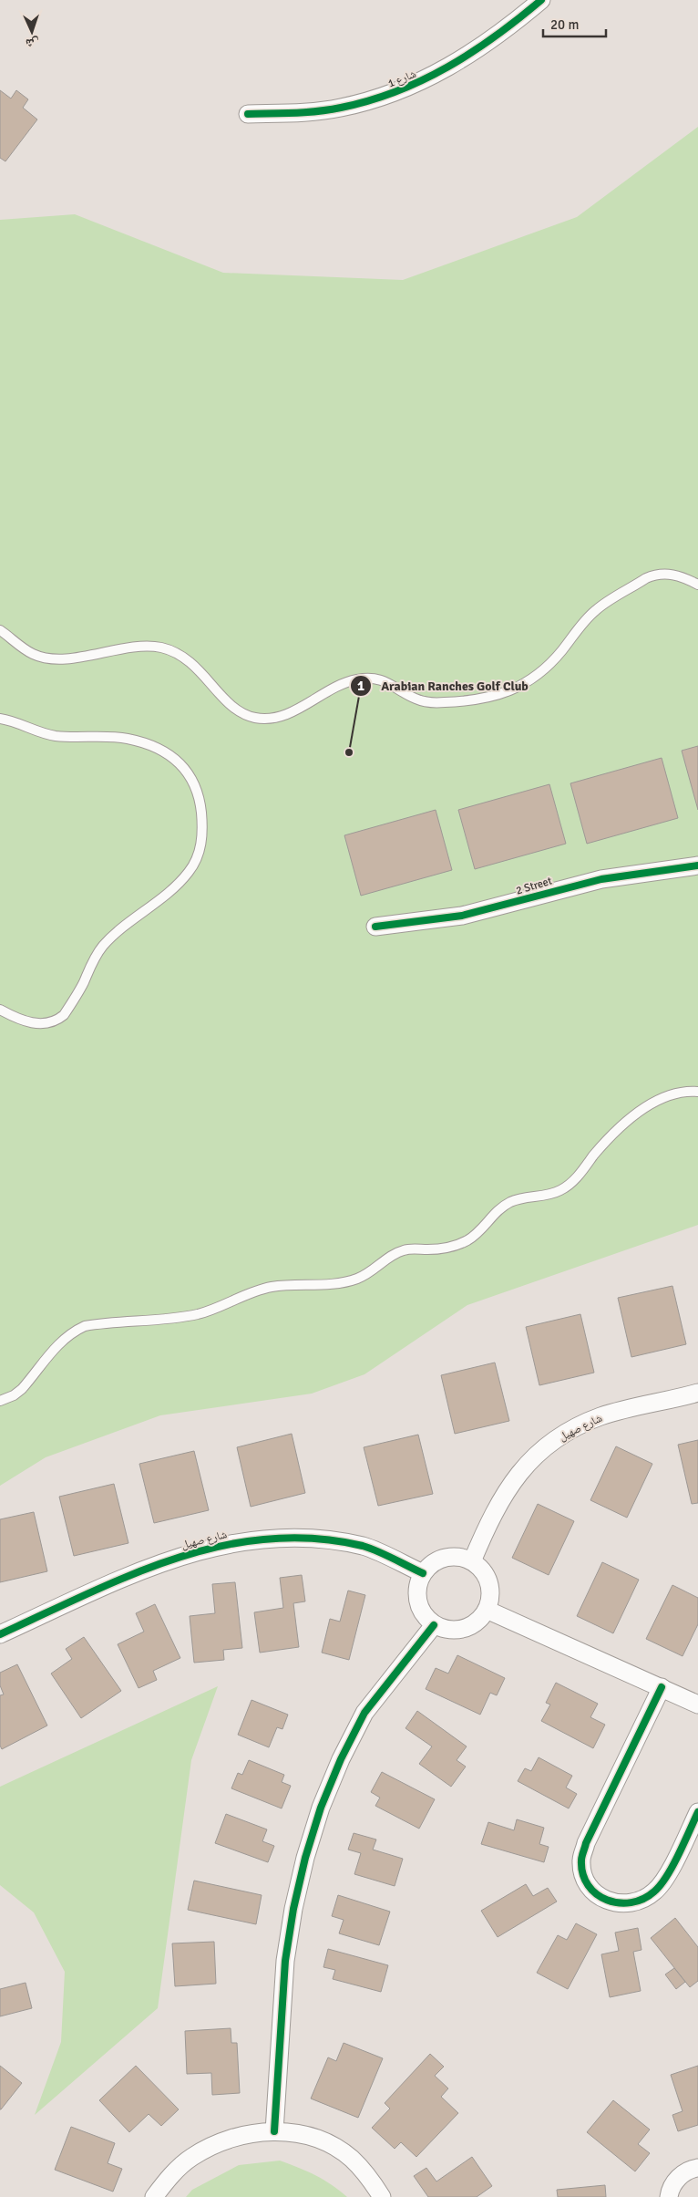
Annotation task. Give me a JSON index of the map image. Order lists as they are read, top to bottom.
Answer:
{
  "streets": {
    "street": ["شارع 1", "2 Street", "شارع صهيل"]
  },
  "places": ["Arabian Ranches Golf Club"],
  "scale_bar": "20 m",
  "north": "bottom"
}
